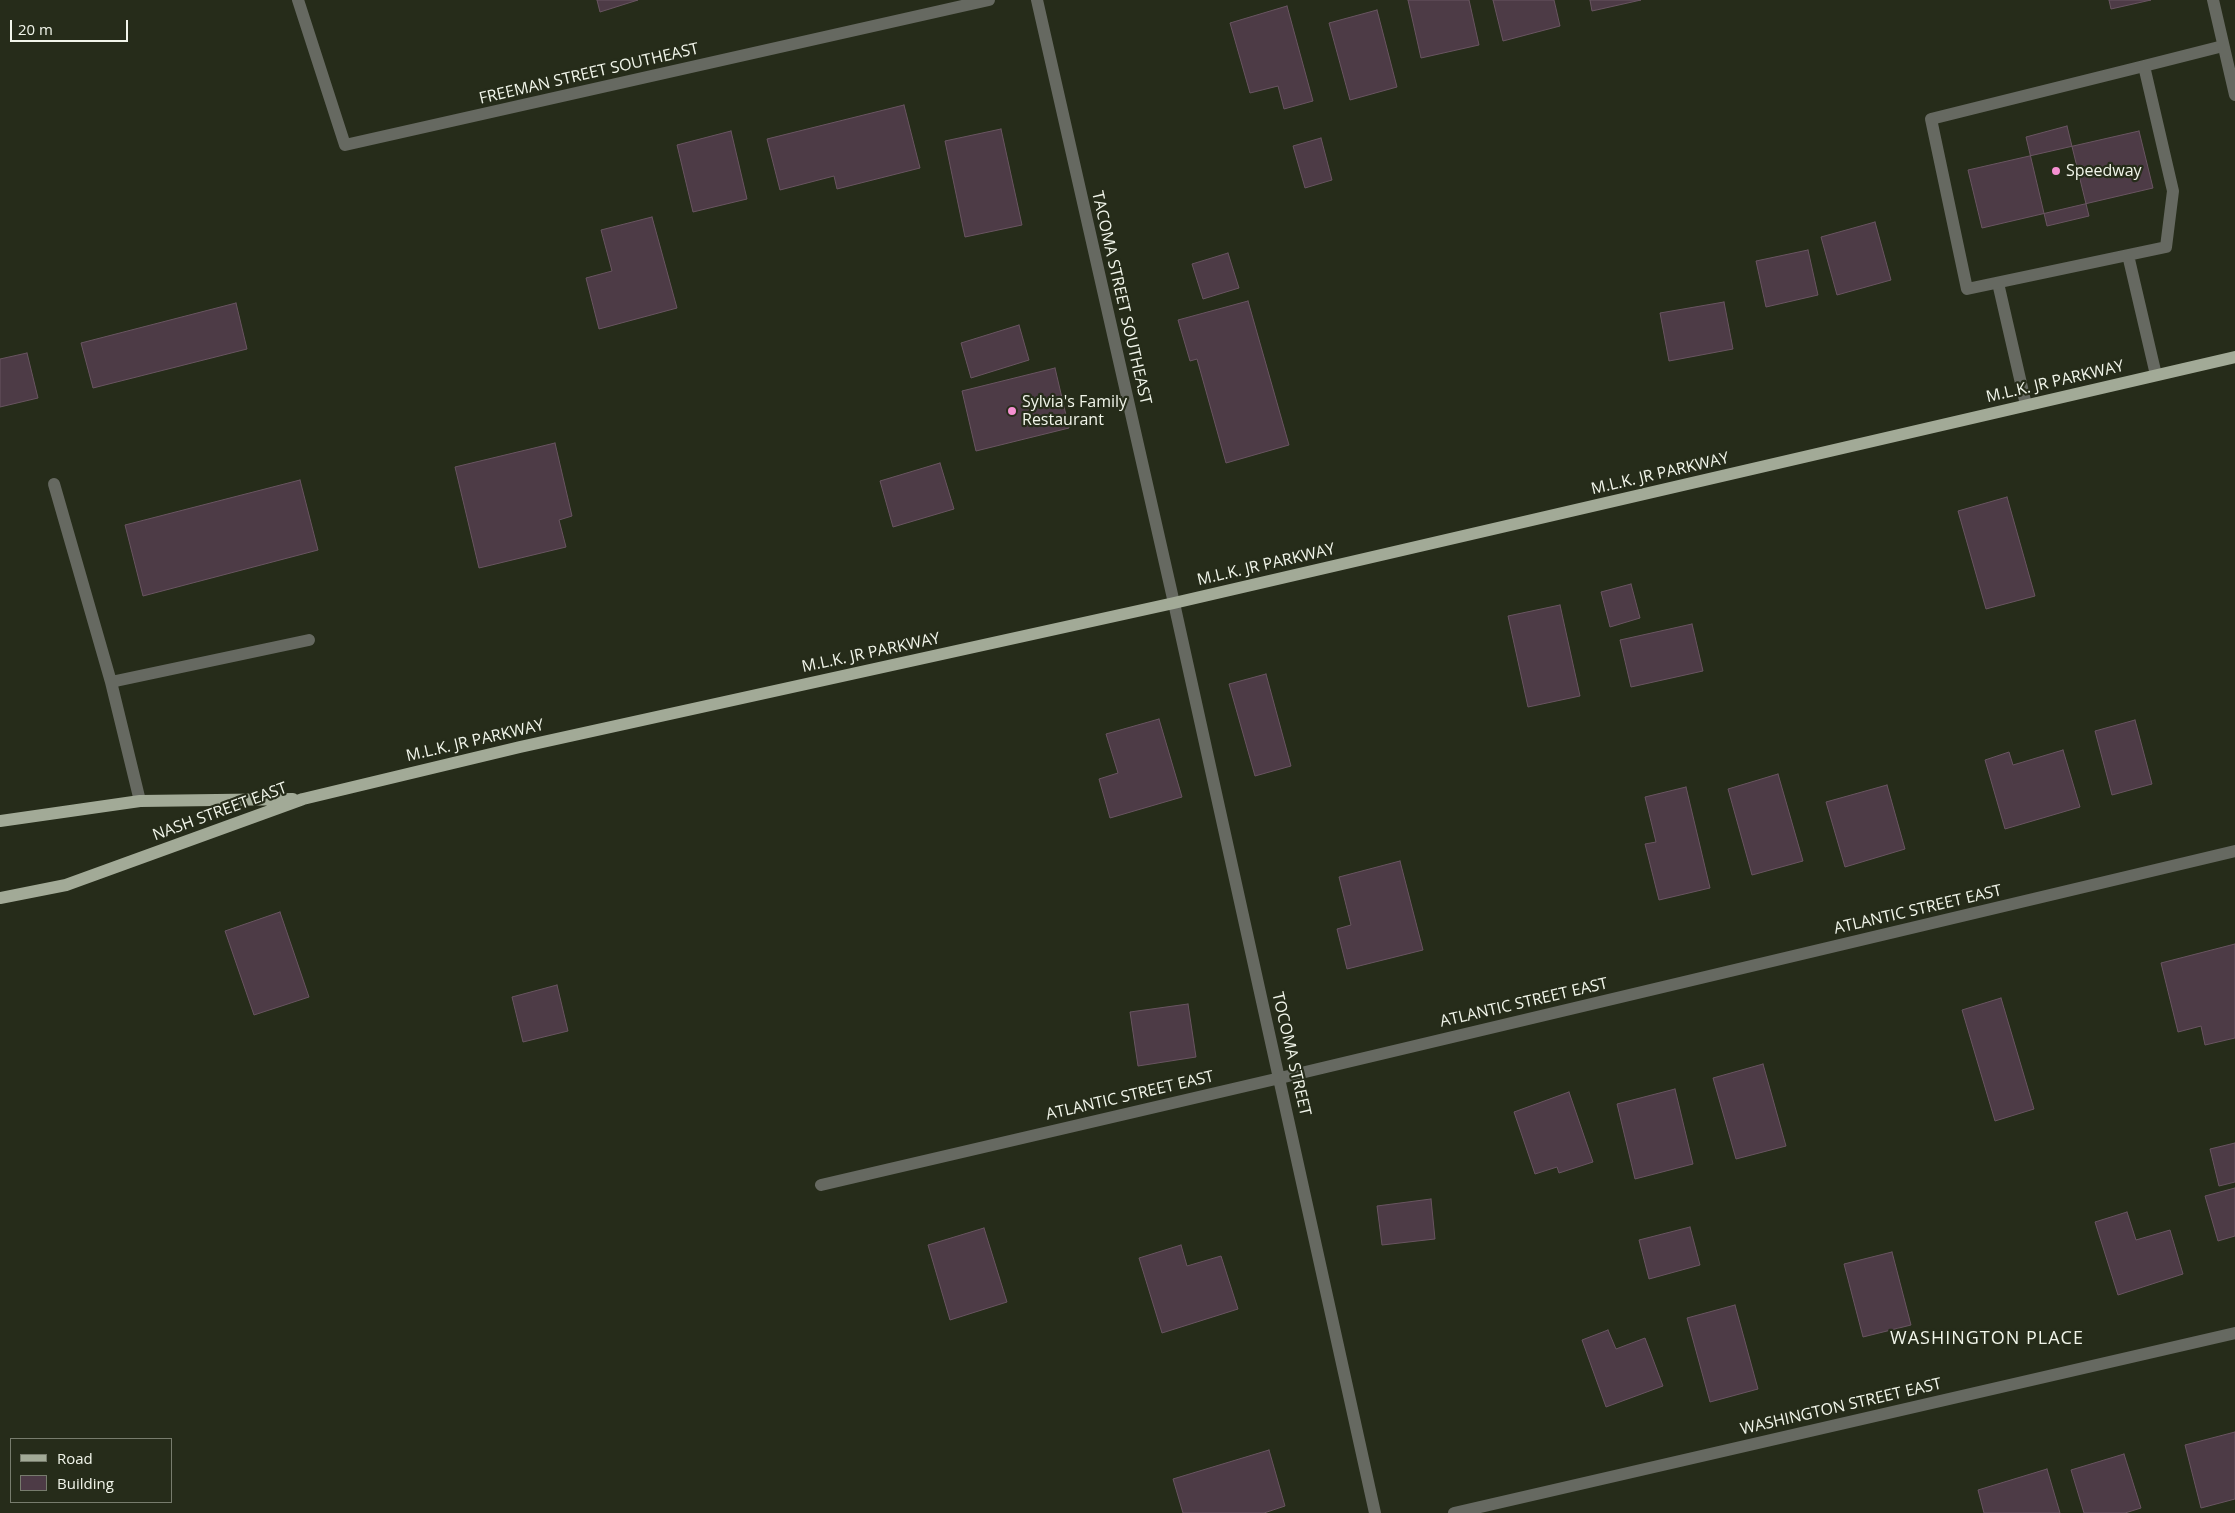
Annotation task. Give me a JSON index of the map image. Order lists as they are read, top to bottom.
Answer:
{
  "streets": {
    "main road": ["M.L.K. JR PARKWAY", "NASH STREET EAST"],
    "street": [
      "FREEMAN STREET SOUTHEAST",
      "TACOMA STREET SOUTHEAST",
      "ATLANTIC STREET EAST",
      "TOCOMA STREET",
      "WASHINGTON STREET EAST"
    ]
  },
  "crossings": [
    ["TACOMA STREET SOUTHEAST", "M.L.K. JR PARKWAY"],
    ["TACOMA STREET SOUTHEAST", "TOCOMA STREET"],
    ["M.L.K. JR PARKWAY", "NASH STREET EAST"],
    ["M.L.K. JR PARKWAY", "TOCOMA STREET"],
    ["ATLANTIC STREET EAST", "TOCOMA STREET"]
  ],
  "districts": ["WASHINGTON PLACE"],
  "places": ["Speedway", "Sylvia's Family Restaurant"],
  "legend": ["Road", "Building"],
  "scale_bar": "20 m"
}
